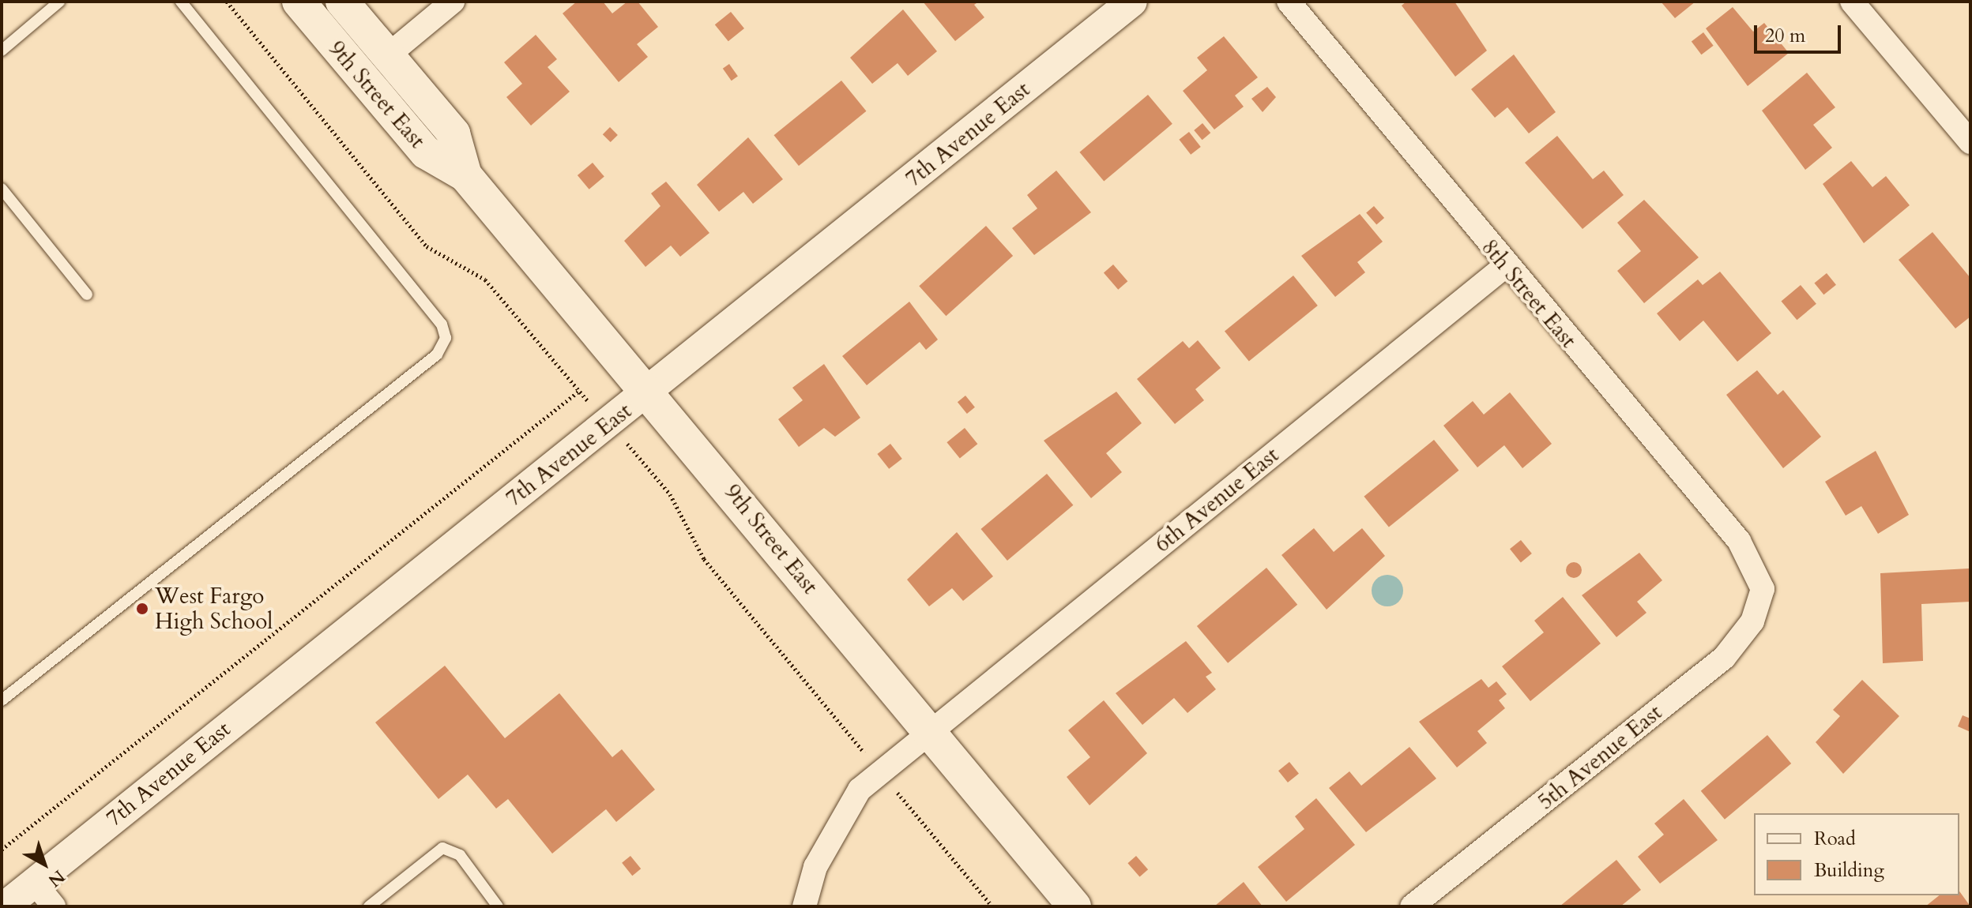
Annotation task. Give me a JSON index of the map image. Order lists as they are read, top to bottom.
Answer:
{
  "streets": {
    "main road": ["9th Street East"],
    "street": [
      "7th Avenue East",
      "8th Street East",
      "6th Avenue East",
      "5th Avenue East"
    ]
  },
  "crossings": [
    ["9th Street East", "7th Avenue East"],
    ["9th Street East", "6th Avenue East"],
    ["8th Street East", "6th Avenue East"],
    ["8th Street East", "5th Avenue East"]
  ],
  "places": ["West Fargo High School"],
  "legend": ["Road", "Building"],
  "scale_bar": "20 m",
  "north": "bottom right"
}
